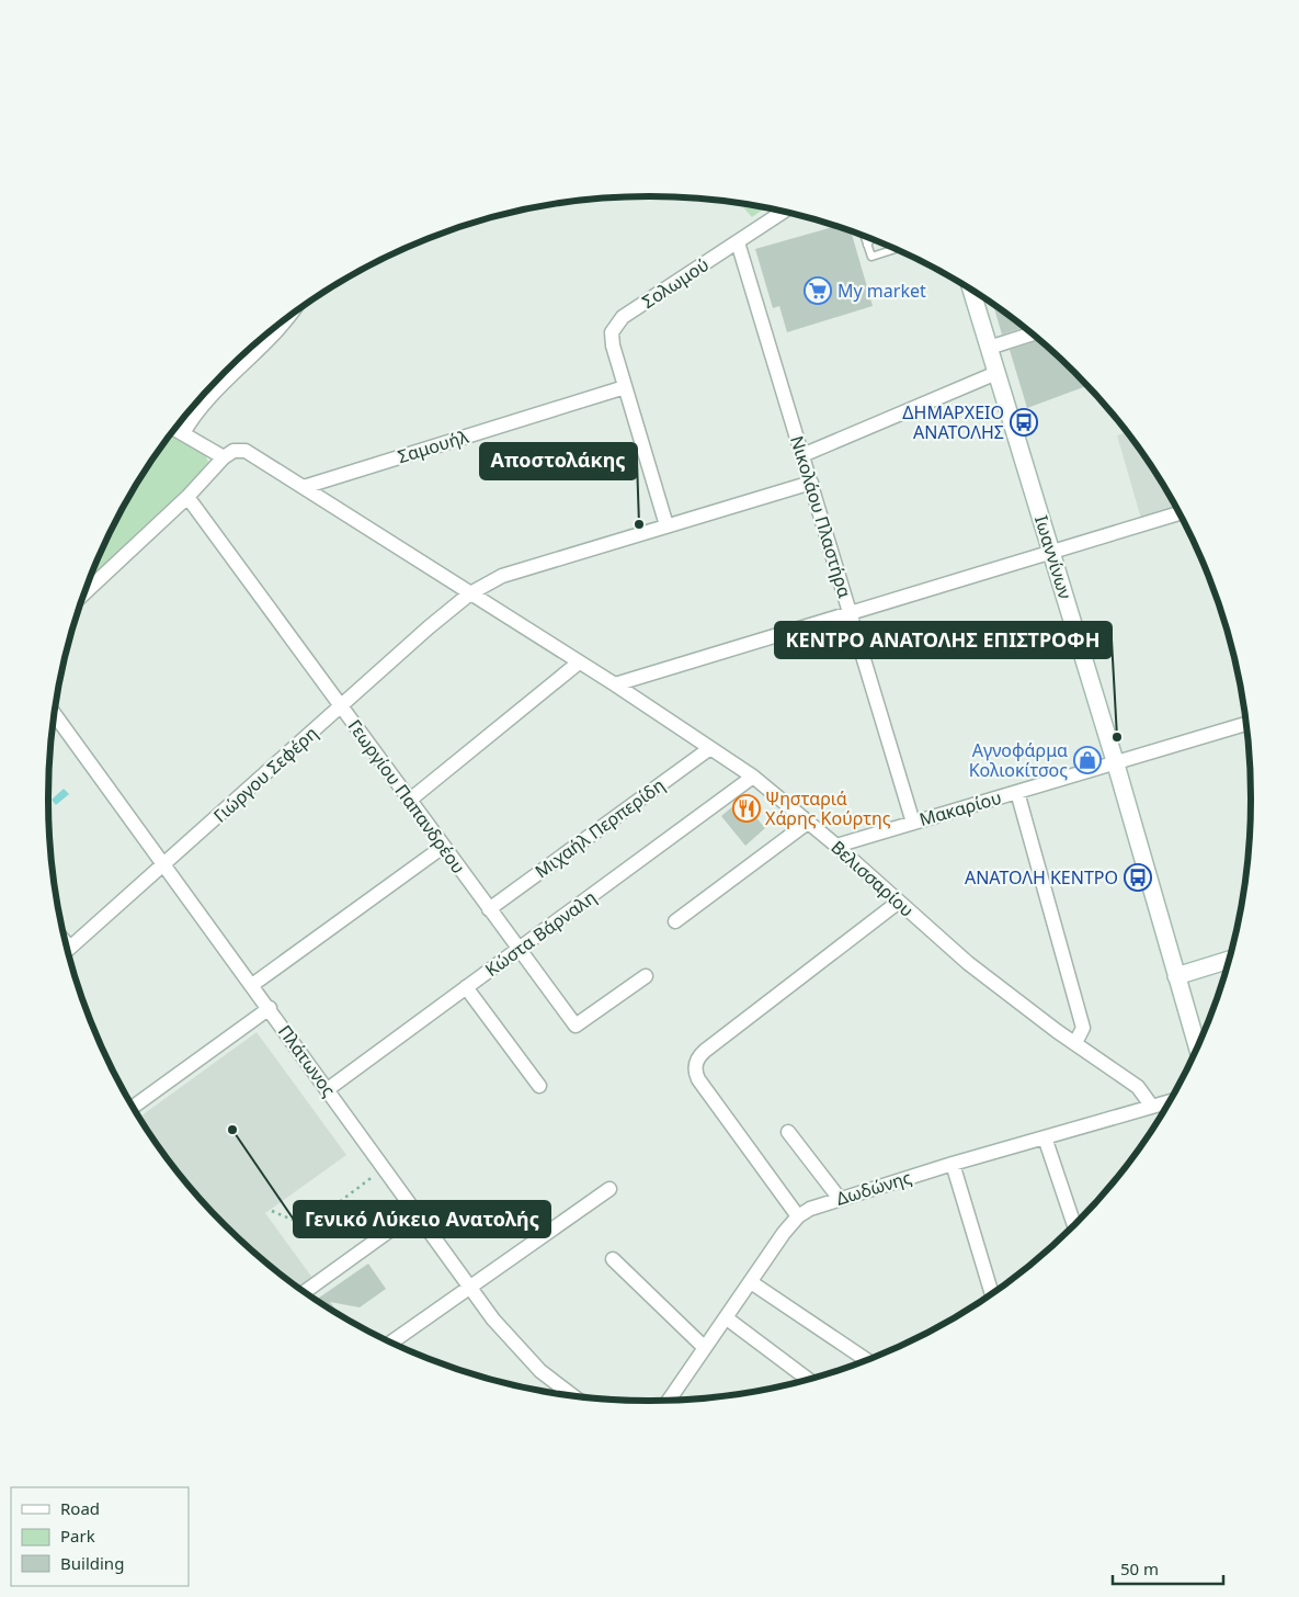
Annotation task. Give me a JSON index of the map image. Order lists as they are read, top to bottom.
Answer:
{
  "streets": {
    "main road": ["Ιωαννίνων"],
    "street": [
      "Σολωμού",
      "Σαμουήλ",
      "Νικολάου Πλαστήρα",
      "Γιώργου Σεφέρη",
      "Γεωργίου Παπανδρέου",
      "Μακαρίου",
      "Μιχαήλ Περπερίδη",
      "Βελισσαρίου",
      "Κώστα Βάρναλη",
      "Πλάτωνος",
      "Δωδώνης"
    ]
  },
  "crossings": [
    ["Σολωμού", "Σαμουήλ"],
    ["Σολωμού", "Νικολάου Πλαστήρα"],
    ["Σολωμού", "Γιώργου Σεφέρη"],
    ["Σαμουήλ", "Βελισσαρίου"],
    ["Νικολάου Πλαστήρα", "Γιώργου Σεφέρη"],
    ["Νικολάου Πλαστήρα", "Μακαρίου"],
    ["Ιωαννίνων", "Μακαρίου"],
    ["Γιώργου Σεφέρη", "Γεωργίου Παπανδρέου"],
    ["Γιώργου Σεφέρη", "Βελισσαρίου"],
    ["Γιώργου Σεφέρη", "Πλάτωνος"],
    ["Γεωργίου Παπανδρέου", "Μιχαήλ Περπερίδη"],
    ["Γεωργίου Παπανδρέου", "Κώστα Βάρναλη"],
    ["Μακαρίου", "Βελισσαρίου"],
    ["Μιχαήλ Περπερίδη", "Βελισσαρίου"],
    ["Βελισσαρίου", "Κώστα Βάρναλη"],
    ["Βελισσαρίου", "Δωδώνης"],
    ["Κώστα Βάρναλη", "Πλάτωνος"]
  ],
  "places": {
    "supermarket": ["My market"],
    "bus stop": ["ΔΗΜΑΡΧΕΙΟ ΑΝΑΤΟΛΗΣ", "ΑΝΑΤΟΛΗ ΚΕΝΤΡΟ"],
    "other": ["Αποστολάκης", "ΚΕΝΤΡΟ ΑΝΑΤΟΛΗΣ ΕΠΙΣΤΡΟΦΗ", "Γενικό Λύκειο Ανατολής"],
    "shop": ["Αγνοφάρμα Κολιοκίτσος"],
    "restaurant": ["Ψησταριά Χάρης Κούρτης"]
  },
  "legend": ["Road", "Park", "Building"],
  "scale_bar": "50 m"
}
